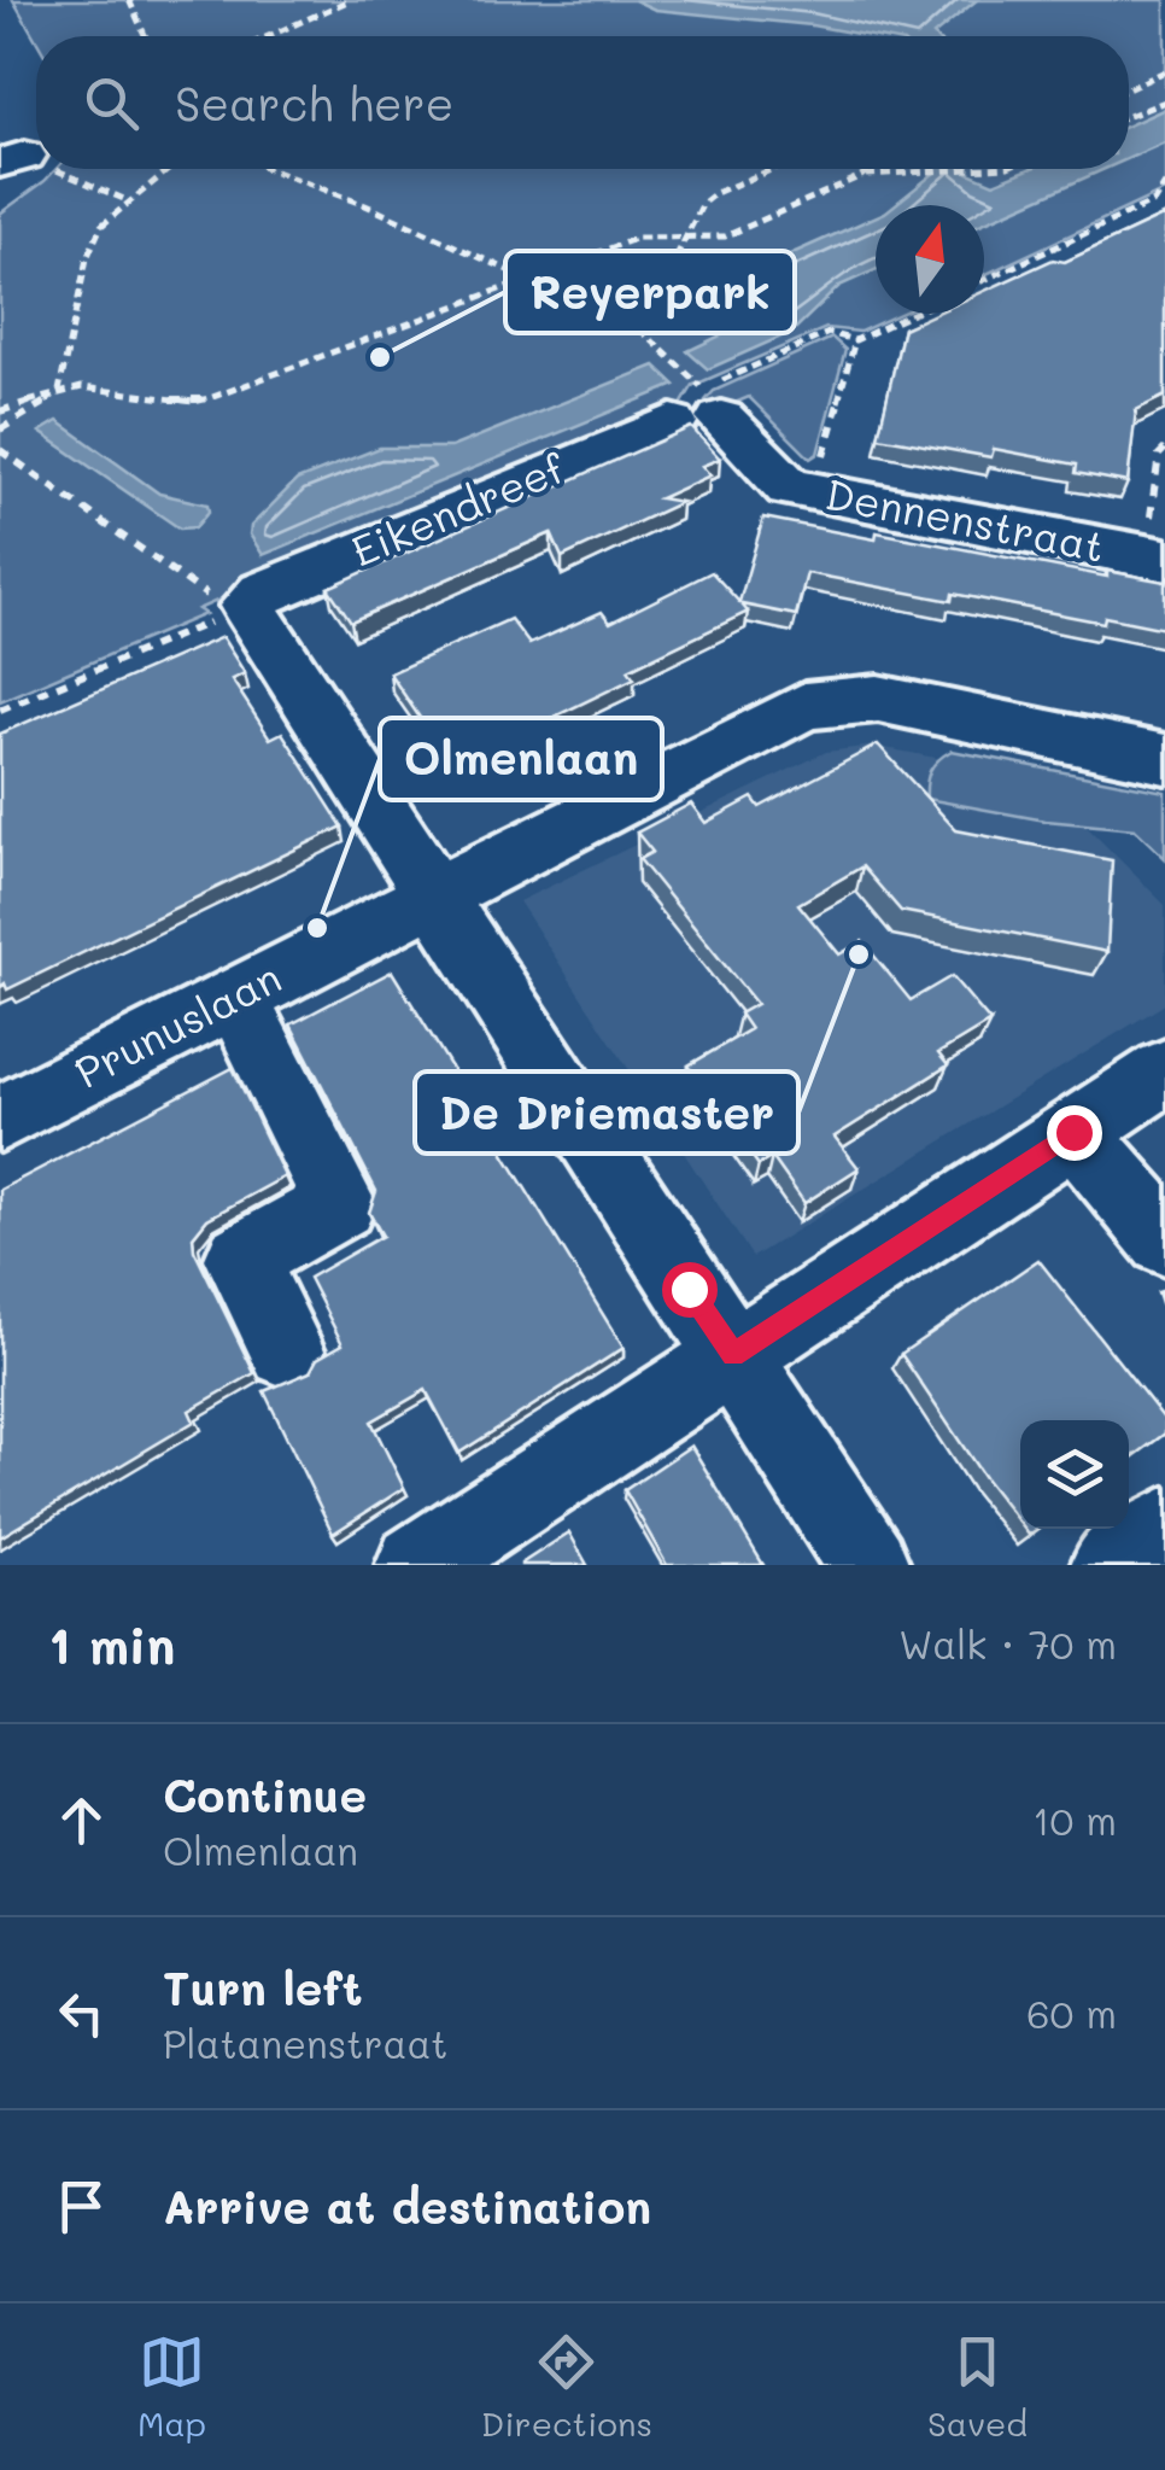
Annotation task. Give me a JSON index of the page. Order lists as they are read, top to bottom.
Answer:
{
  "streets": {
    "street": ["Eikendreef", "Dennenstraat", "Prunuslaan"]
  },
  "crossings": [
    ["Eikendreef", "Dennenstraat"]
  ],
  "places": ["Reyerpark", "Olmenlaan", "De Driemaster"],
  "north": "top",
  "page": {
    "search": "Search here",
    "heading": ["1 min", "Walk · 70 m"],
    "list": [
      ["Continue", "Olmenlaan", "10 m"],
      ["Turn left", "Platanenstraat", "60 m"],
      "Arrive at destination"
    ],
    "nav": ["Map", "Directions", "Saved"]
  }
}
